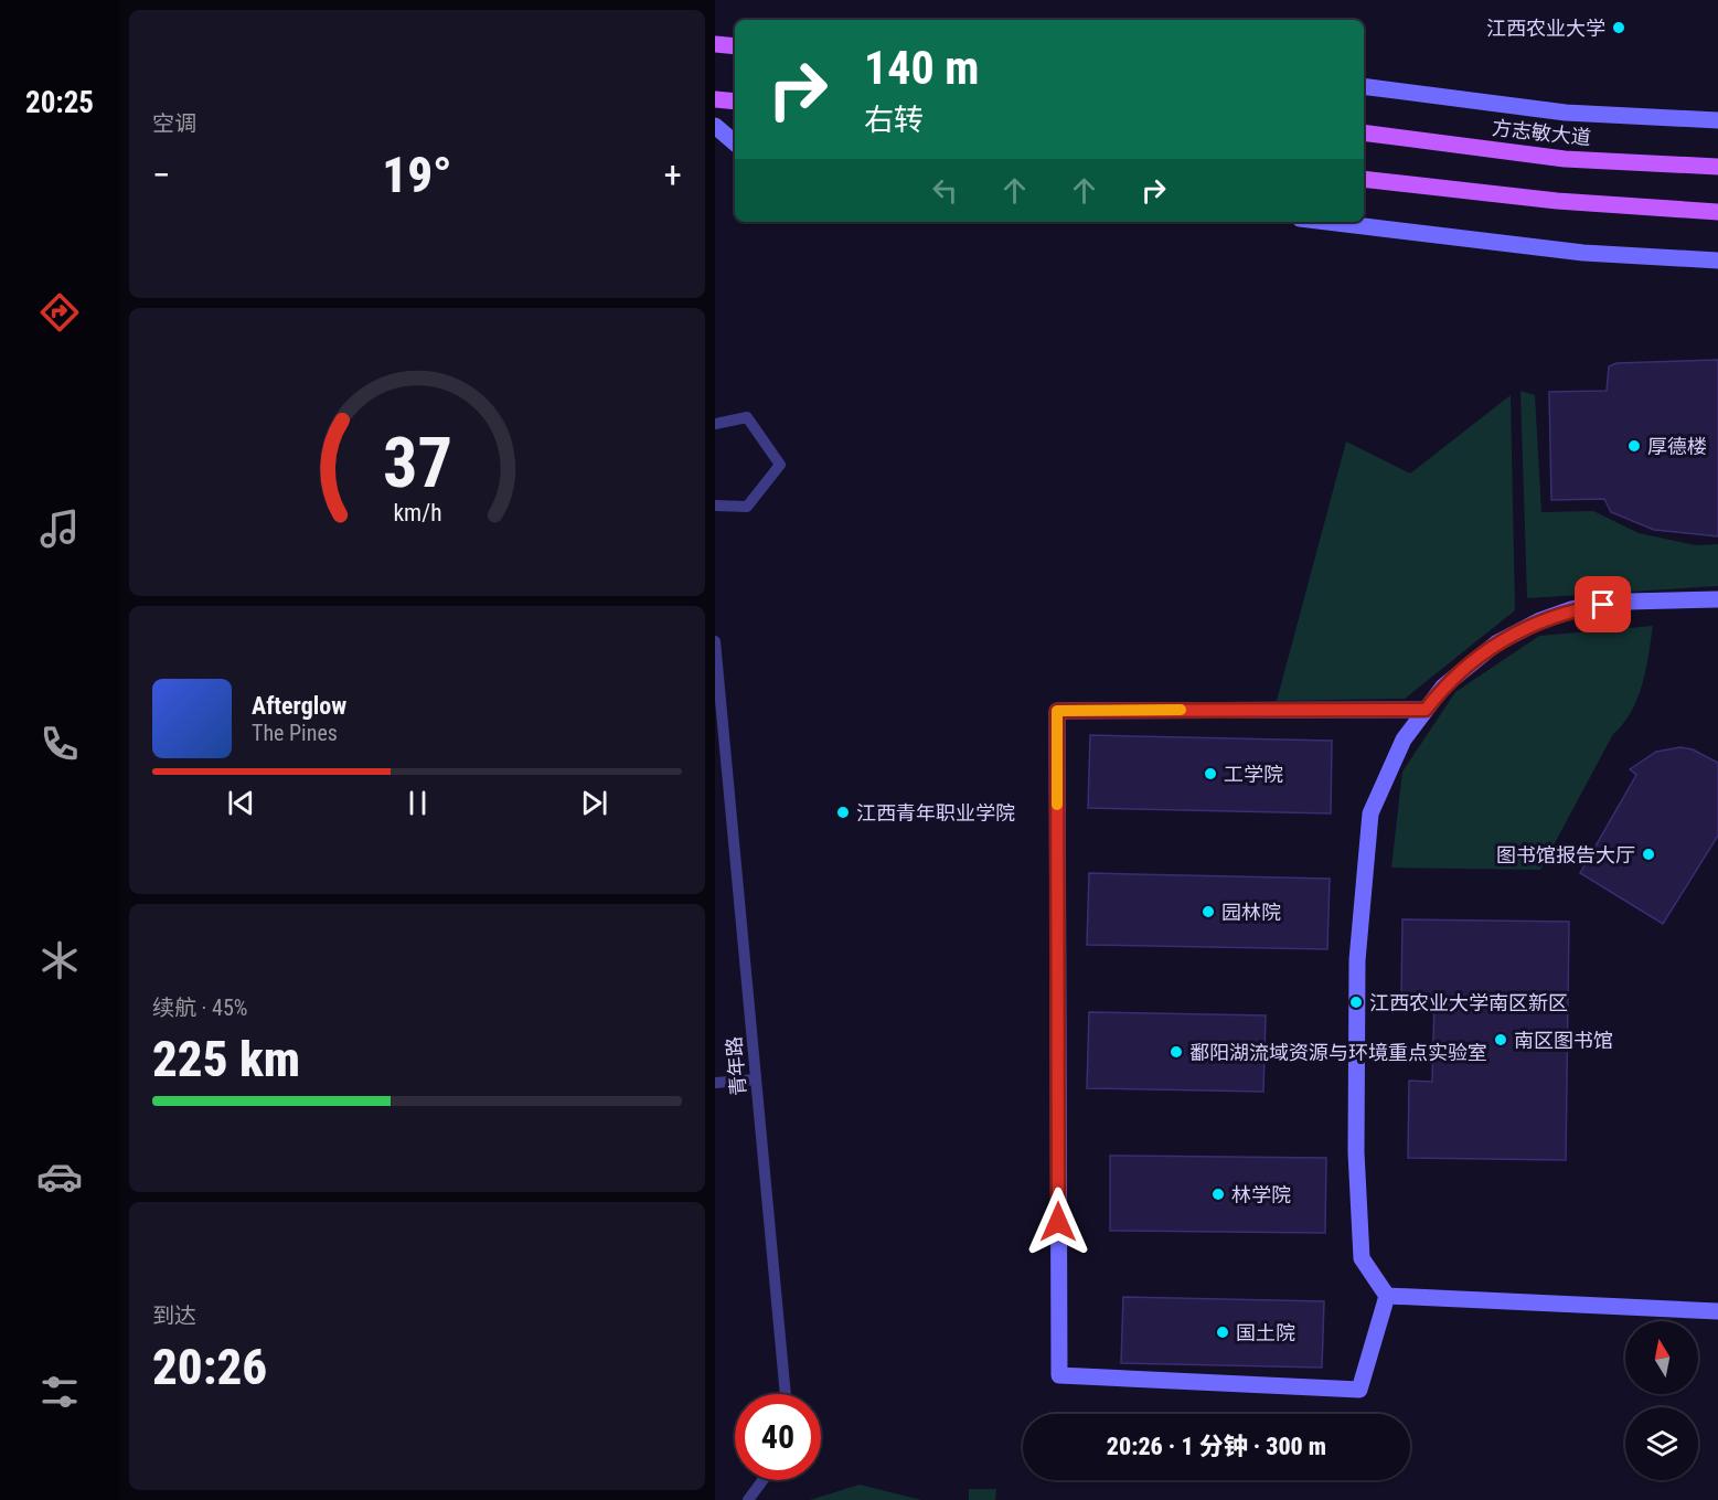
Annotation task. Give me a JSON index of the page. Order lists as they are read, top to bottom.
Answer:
{
  "streets": {
    "main road": ["方志敏大道"],
    "lane": ["青年路"]
  },
  "places": [
    "江西农业大学",
    "厚德楼",
    "工学院",
    "江西青年职业学院",
    "图书馆报告大厅",
    "园林院",
    "江西农业大学南区新区",
    "南区图书馆",
    "鄱阳湖流域资源与环境重点实验室",
    "林学院",
    "国土院"
  ],
  "north": "top",
  "page": {
    "tabs": "20:25",
    "tile": [
      "空调",
      ["续航 · 45%", "225 km"],
      ["到达", "20:26"]
    ],
    "turn": ["140 m", "右转"],
    "heat": ["−", "19°", "+"],
    "song": ["Afterglow", "The Pines"],
    "limit": "40",
    "trip": "20:26 · 1 分钟 · 300 m",
    "gauge": ["37", "km/h"]
  }
}
